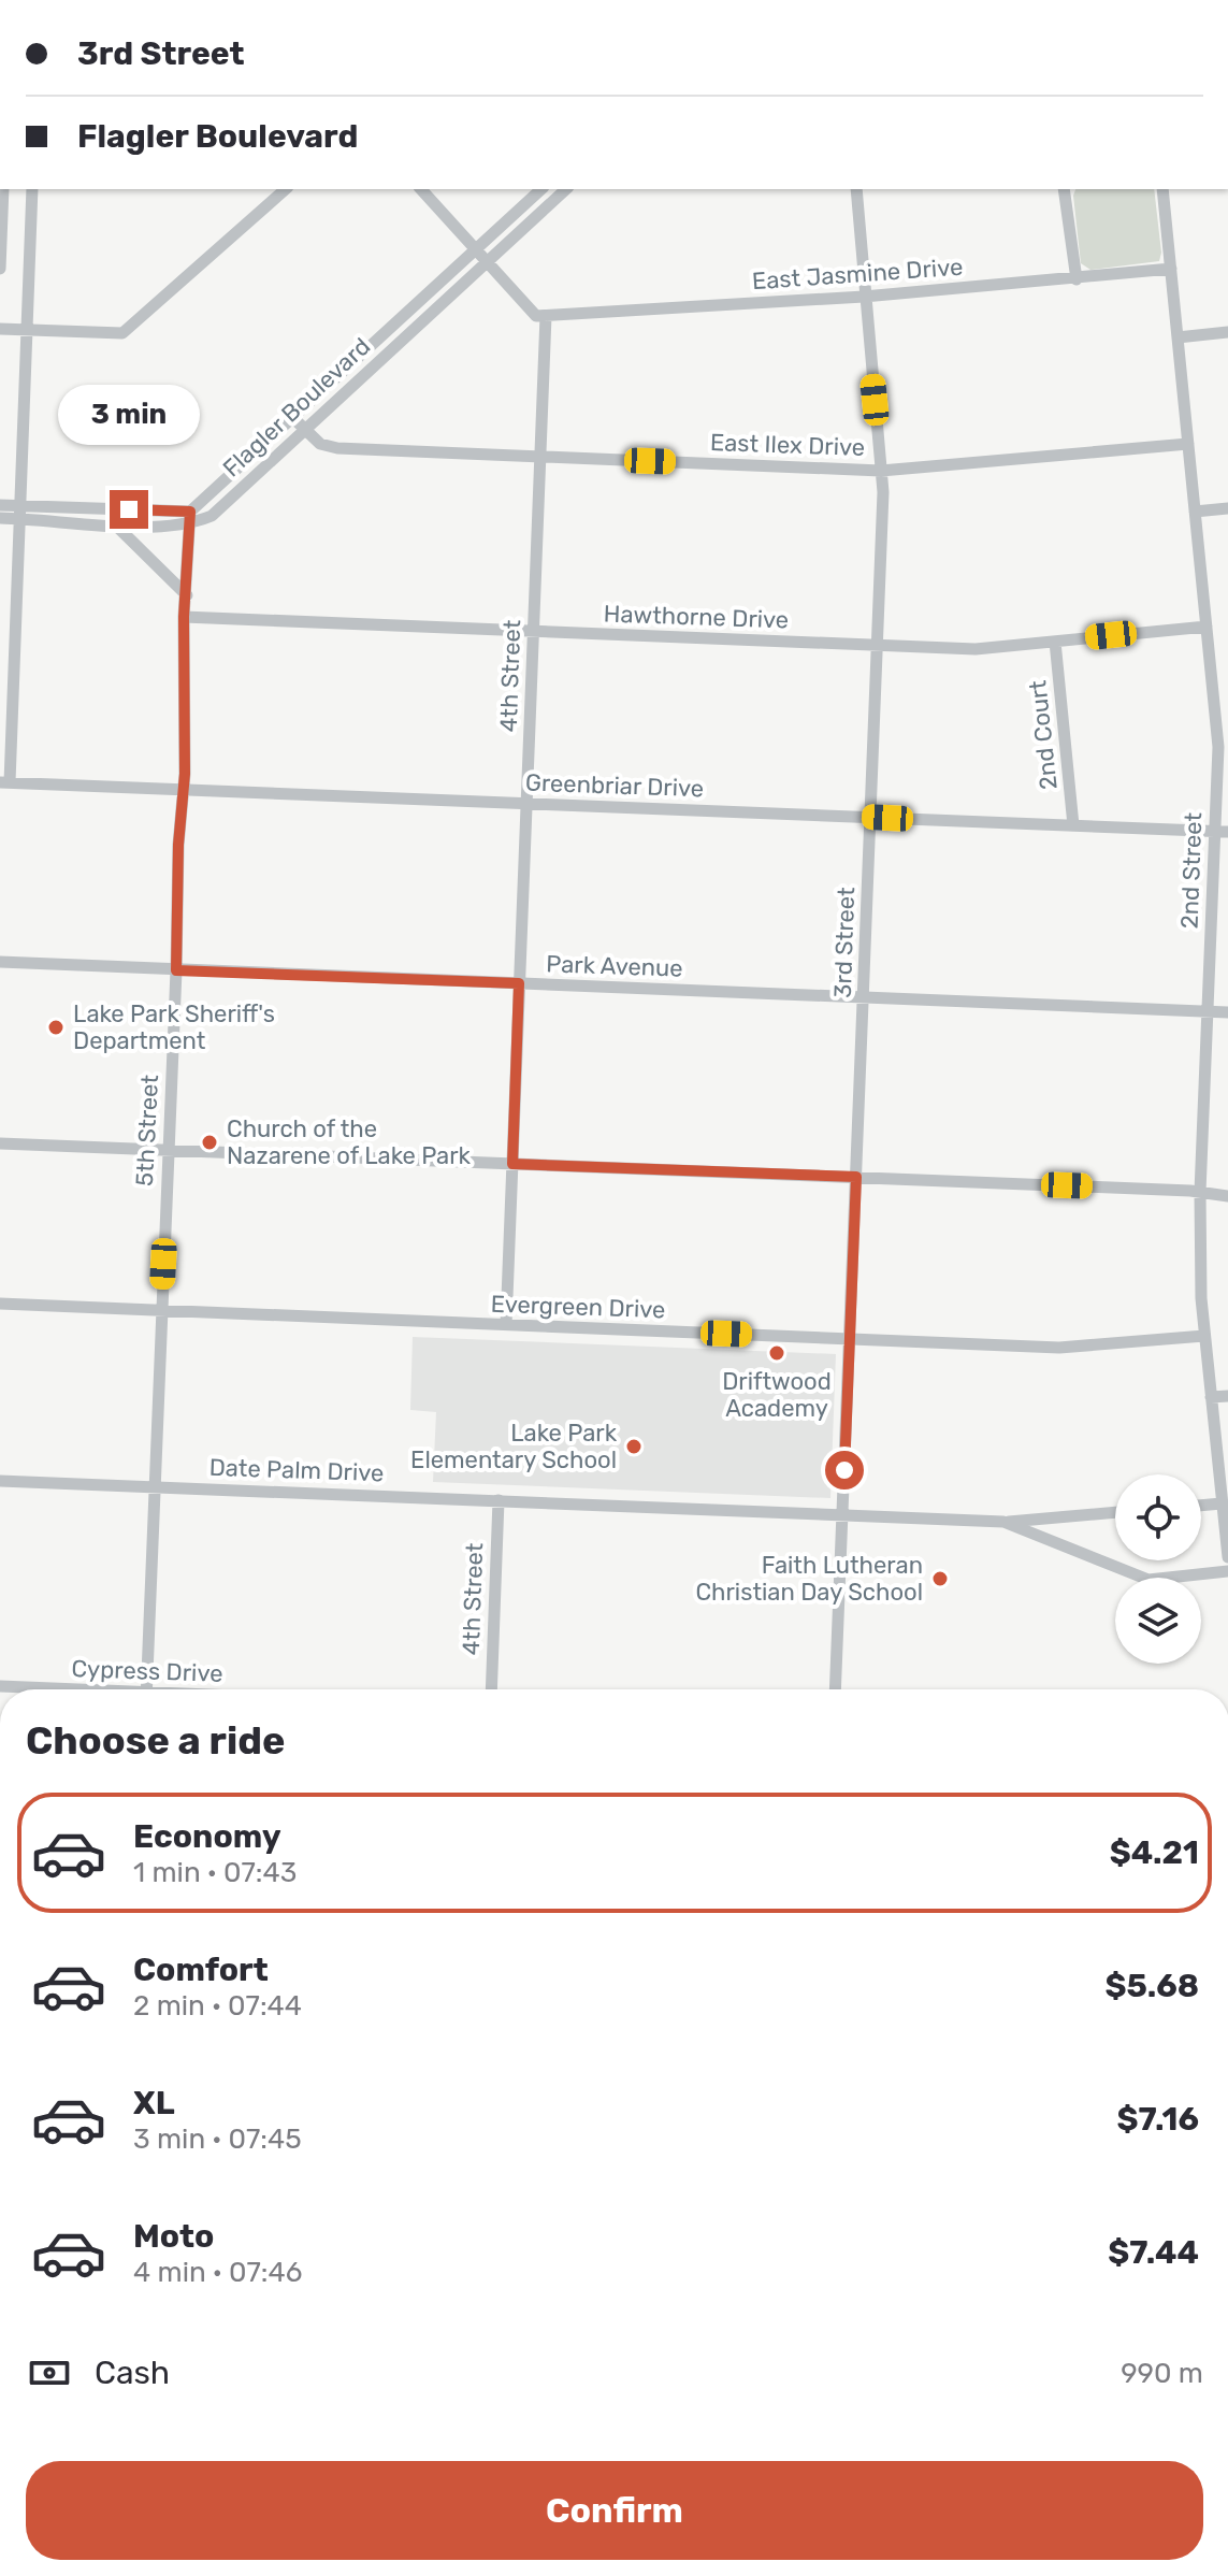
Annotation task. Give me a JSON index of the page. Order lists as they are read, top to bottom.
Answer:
{
  "streets": {
    "street": [
      "East Jasmine Drive",
      "Flagler Boulevard",
      "East Ilex Drive",
      "Hawthorne Drive",
      "4th Street",
      "2nd Court",
      "Greenbriar Drive",
      "2nd Street",
      "3rd Street",
      "Park Avenue",
      "5th Street",
      "Evergreen Drive",
      "Date Palm Drive",
      "Cypress Drive"
    ]
  },
  "crossings": [
    ["East Jasmine Drive", "4th Street"],
    ["East Jasmine Drive", "2nd Street"],
    ["East Jasmine Drive", "3rd Street"],
    ["Flagler Boulevard", "East Ilex Drive"],
    ["Flagler Boulevard", "5th Street"],
    ["East Ilex Drive", "4th Street"],
    ["East Ilex Drive", "2nd Street"],
    ["East Ilex Drive", "3rd Street"],
    ["Hawthorne Drive", "4th Street"],
    ["Hawthorne Drive", "2nd Court"],
    ["Hawthorne Drive", "2nd Street"],
    ["Hawthorne Drive", "3rd Street"],
    ["Hawthorne Drive", "5th Street"],
    ["4th Street", "Greenbriar Drive"],
    ["4th Street", "Park Avenue"],
    ["4th Street", "Evergreen Drive"],
    ["4th Street", "Date Palm Drive"],
    ["2nd Court", "Greenbriar Drive"],
    ["Greenbriar Drive", "2nd Street"],
    ["Greenbriar Drive", "3rd Street"],
    ["Greenbriar Drive", "5th Street"],
    ["2nd Street", "Park Avenue"],
    ["2nd Street", "Evergreen Drive"],
    ["3rd Street", "Park Avenue"],
    ["3rd Street", "Evergreen Drive"],
    ["3rd Street", "Date Palm Drive"],
    ["Park Avenue", "5th Street"],
    ["5th Street", "Evergreen Drive"],
    ["5th Street", "Date Palm Drive"]
  ],
  "places": [
    "Lake Park Sheriff's Department",
    "Church of the Nazarene of Lake Park",
    "Driftwood Academy",
    "Lake Park Elementary School",
    "Faith Lutheran Christian Day School"
  ],
  "page": {
    "banner": ["3rd Street", "Flagler Boulevard"],
    "bubble": "3 min",
    "heading": "Choose a ride",
    "list": [
      {
        "name": "Economy",
        "note": "1 min · 07:43",
        "value": "$4.21"
      },
      {
        "name": "Comfort",
        "note": "2 min · 07:44",
        "value": "$5.68"
      },
      {
        "name": "XL",
        "note": "3 min · 07:45",
        "value": "$7.16"
      },
      {
        "name": "Moto",
        "note": "4 min · 07:46",
        "value": "$7.44"
      }
    ],
    "pay": ["Cash", "990 m"],
    "buttons": "Confirm"
  }
}
